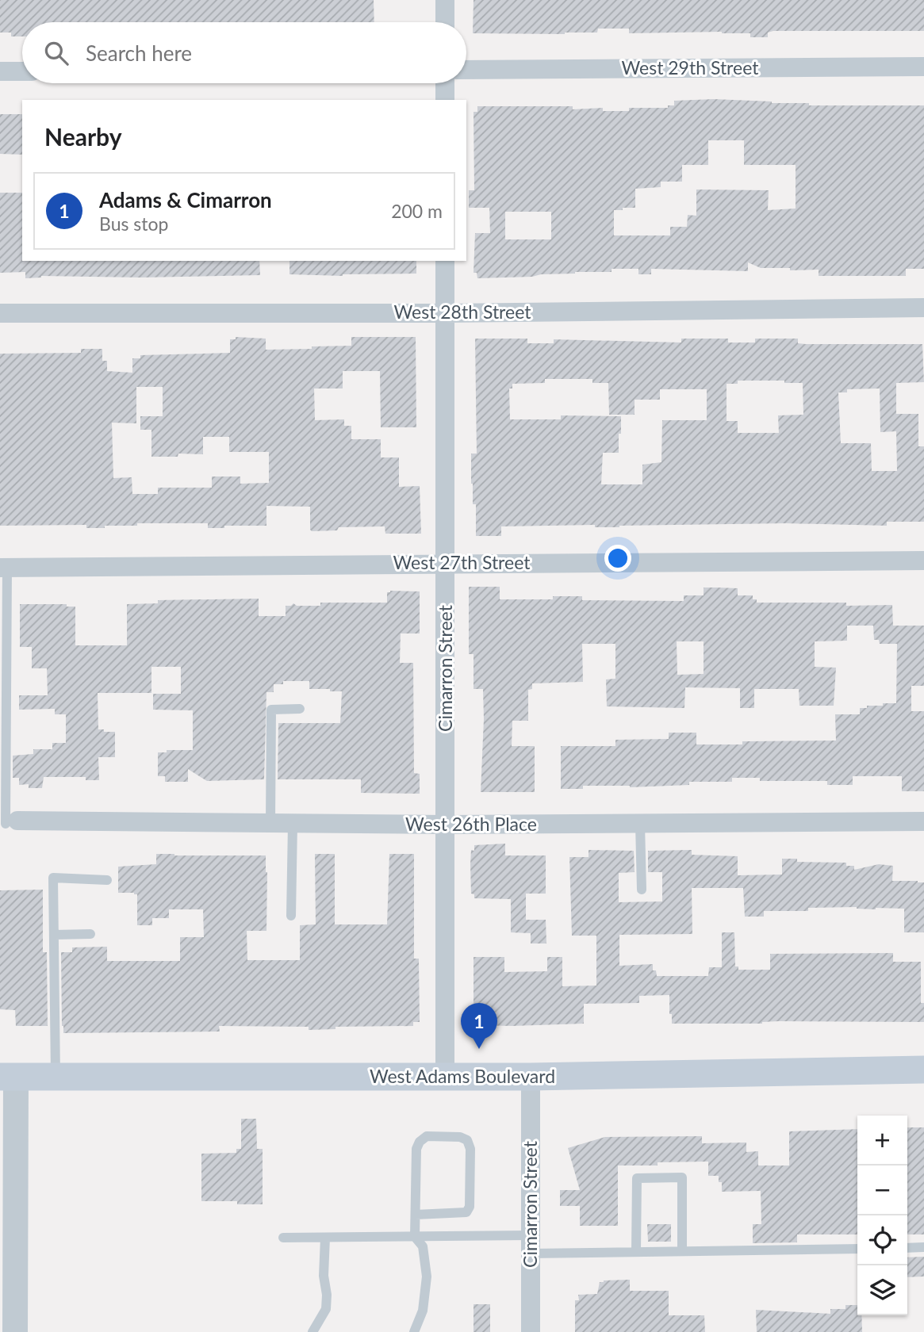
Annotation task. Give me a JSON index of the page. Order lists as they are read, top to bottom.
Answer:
{
  "streets": {
    "main road": ["West Adams Boulevard"],
    "street": [
      "West 29th Street",
      "West 28th Street",
      "West 27th Street",
      "Cimarron Street",
      "West 26th Place"
    ]
  },
  "crossings": [
    ["West 28th Street", "Cimarron Street"],
    ["West 27th Street", "Cimarron Street"],
    ["Cimarron Street", "West 26th Place"],
    ["Cimarron Street", "West Adams Boulevard"]
  ],
  "page": {
    "search": "Search here",
    "heading": "Nearby",
    "list": [
      {
        "mark": "1",
        "name": "Adams & Cimarron",
        "note": "Bus stop",
        "value": "200 m"
      }
    ],
    "pins": "1",
    "map_buttons": ["+", "−"]
  }
}
